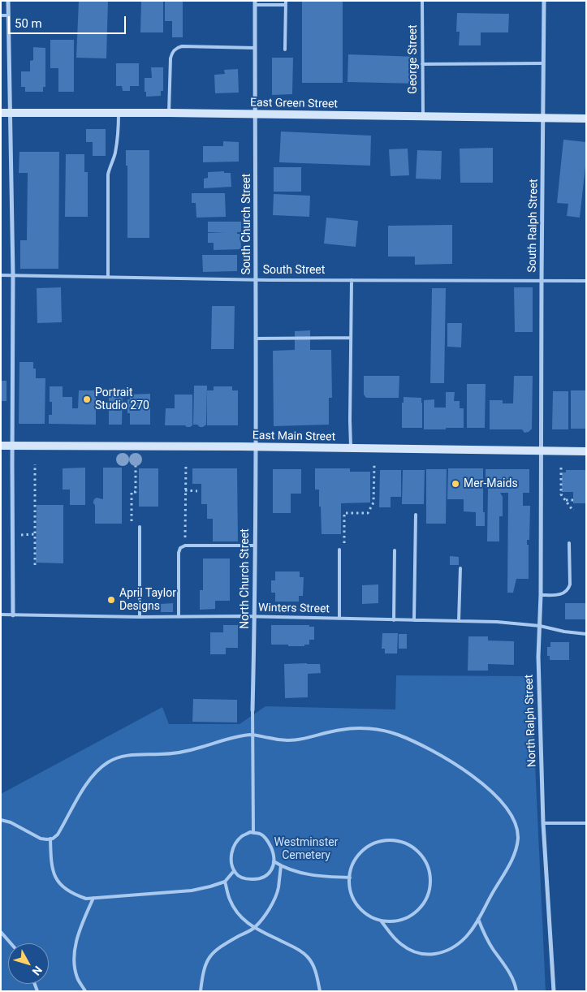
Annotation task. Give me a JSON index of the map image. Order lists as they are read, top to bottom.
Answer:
{
  "streets": {
    "street": [
      "East Green Street",
      "South Church Street",
      "South Ralph Street",
      "East Main Street",
      "North Church Street",
      "North Ralph Street"
    ],
    "lane": ["George Street", "South Street", "Winters Street"]
  },
  "crossings": [
    ["George Street", "East Green Street"],
    ["East Green Street", "South Church Street"],
    ["East Green Street", "South Ralph Street"],
    ["South Church Street", "South Street"],
    ["South Church Street", "East Main Street"],
    ["South Church Street", "North Church Street"],
    ["South Ralph Street", "South Street"],
    ["South Ralph Street", "East Main Street"],
    ["South Ralph Street", "North Ralph Street"],
    ["East Main Street", "North Church Street"],
    ["East Main Street", "North Ralph Street"],
    ["North Church Street", "Winters Street"],
    ["Winters Street", "North Ralph Street"]
  ],
  "parks": ["Westminster Cemetery"],
  "places": ["Portrait Studio 270", "Mer-Maids", "April Taylor Designs"],
  "scale_bar": "50 m",
  "north": "bottom right"
}
